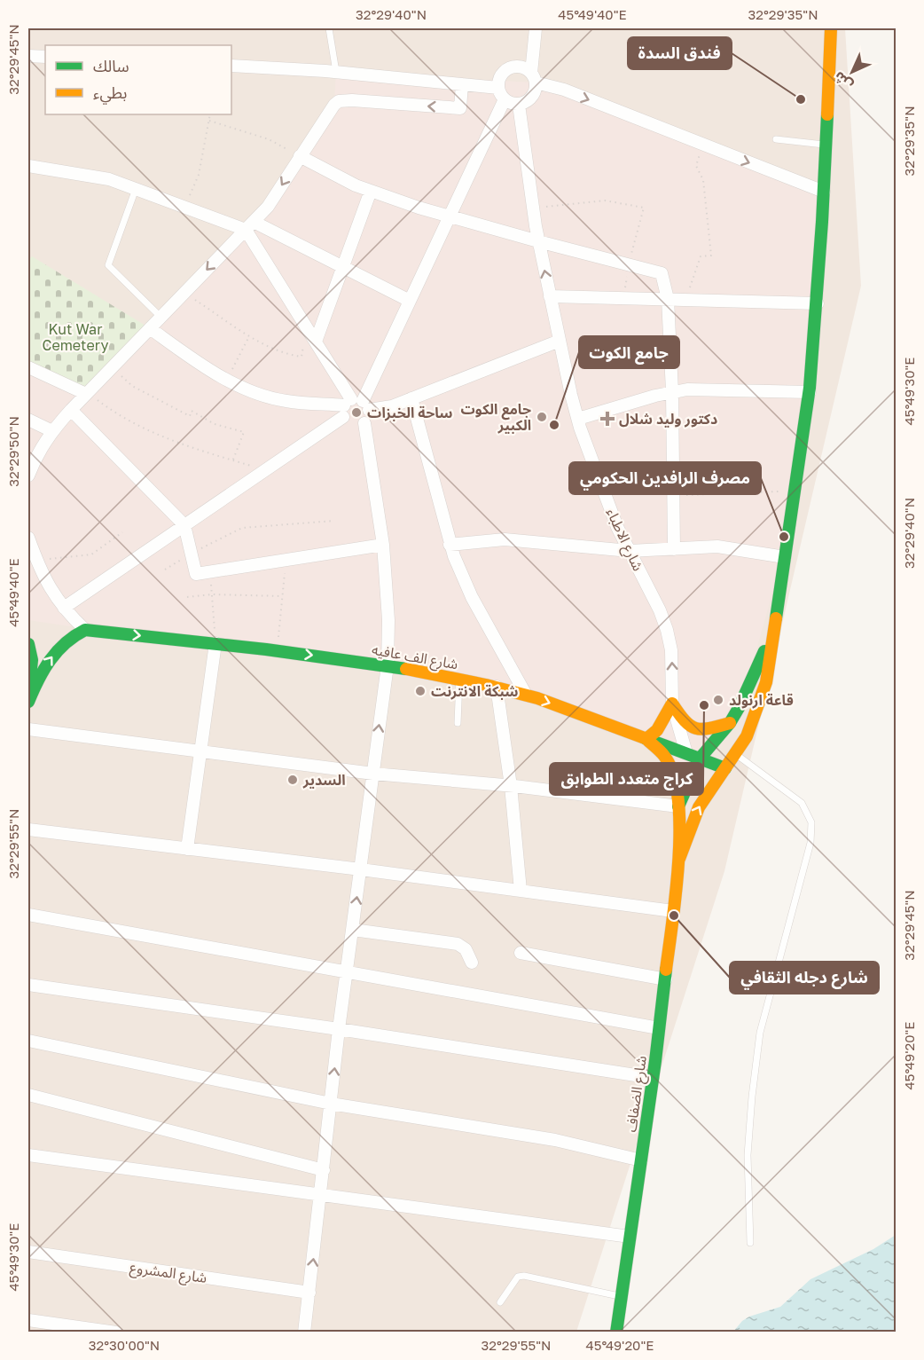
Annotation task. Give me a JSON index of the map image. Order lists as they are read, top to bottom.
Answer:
{
  "streets": {
    "street": [
      "شارع الاطباء",
      "شارع الف عافيه",
      "شارع الضفاف",
      "شارع المشروع"
    ]
  },
  "crossings": [
    ["شارع الاطباء", "شارع الف عافيه"]
  ],
  "parks": ["Kut War Cemetery"],
  "places": {
    "other": [
      "فندق السدة",
      "ساحة الخبزات",
      "جامع الكوت الكبير",
      "جامع الكوت",
      "مصرف الرافدين الحكومي",
      "شبكة الانترنت",
      "قاعة ارنولد",
      "كراج متعدد الطوابق",
      "السدير",
      "شارع دجله الثقافي"
    ],
    "health": ["دكتور وليد شلال"]
  },
  "legend": ["سالك", "بطيء"],
  "north": "bottom left",
  "coordinates": [
    "32°29'40\"N",
    "45°49'40\"E",
    "32°29'35\"N",
    "32°29'45\"N",
    "45°49'30\"E",
    "32°29'50\"N",
    "32°29'55\"N",
    "45°49'20\"E",
    "32°30'00\"N"
  ]
}
